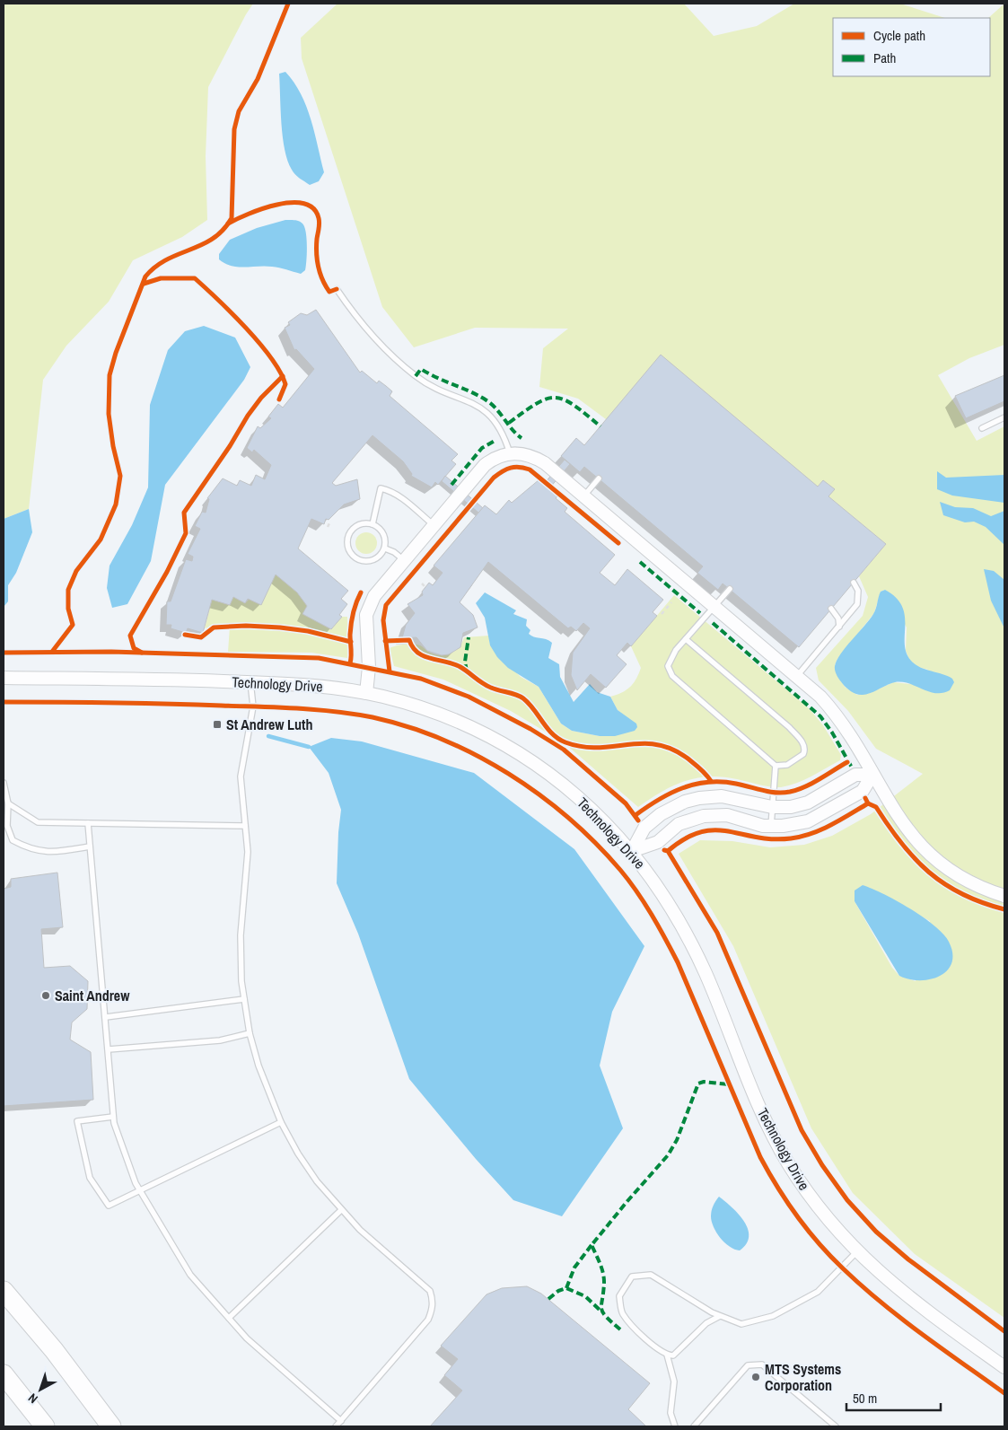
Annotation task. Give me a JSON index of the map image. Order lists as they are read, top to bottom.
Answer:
{
  "streets": {
    "street": ["Technology Drive"]
  },
  "places": {
    "transit": ["St Andrew Luth"],
    "other": ["Saint Andrew", "MTS Systems Corporation"]
  },
  "legend": ["Cycle path", "Path"],
  "scale_bar": "50 m",
  "north": "bottom left"
}
